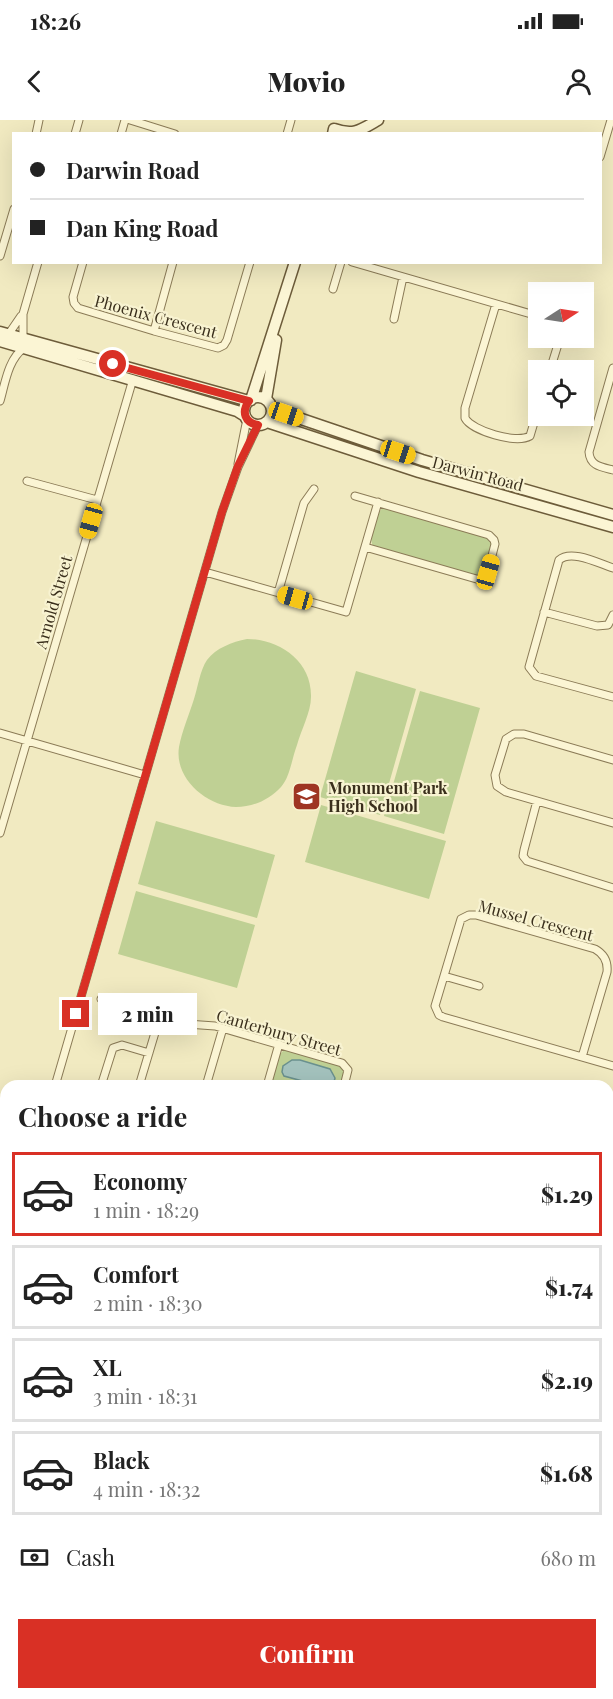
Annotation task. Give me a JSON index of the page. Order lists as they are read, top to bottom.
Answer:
{
  "streets": {
    "street": [
      "Phoenix Crescent",
      "Darwin Road",
      "Arnold Street",
      "Mussel Crescent",
      "Canterbury Street"
    ]
  },
  "places": {
    "school or university": ["Monument Park High School"]
  },
  "north": "right",
  "page": {
    "status": "18:26",
    "header": "Movio",
    "banner": ["Darwin Road", "Dan King Road"],
    "bubble": "2 min",
    "heading": "Choose a ride",
    "list": [
      {
        "name": "Economy",
        "note": "1 min · 18:29",
        "value": "$1.29"
      },
      {
        "name": "Comfort",
        "note": "2 min · 18:30",
        "value": "$1.74"
      },
      {
        "name": "XL",
        "note": "3 min · 18:31",
        "value": "$2.19"
      },
      {
        "name": "Black",
        "note": "4 min · 18:32",
        "value": "$1.68"
      }
    ],
    "pay": ["Cash", "680 m"],
    "buttons": "Confirm"
  }
}
